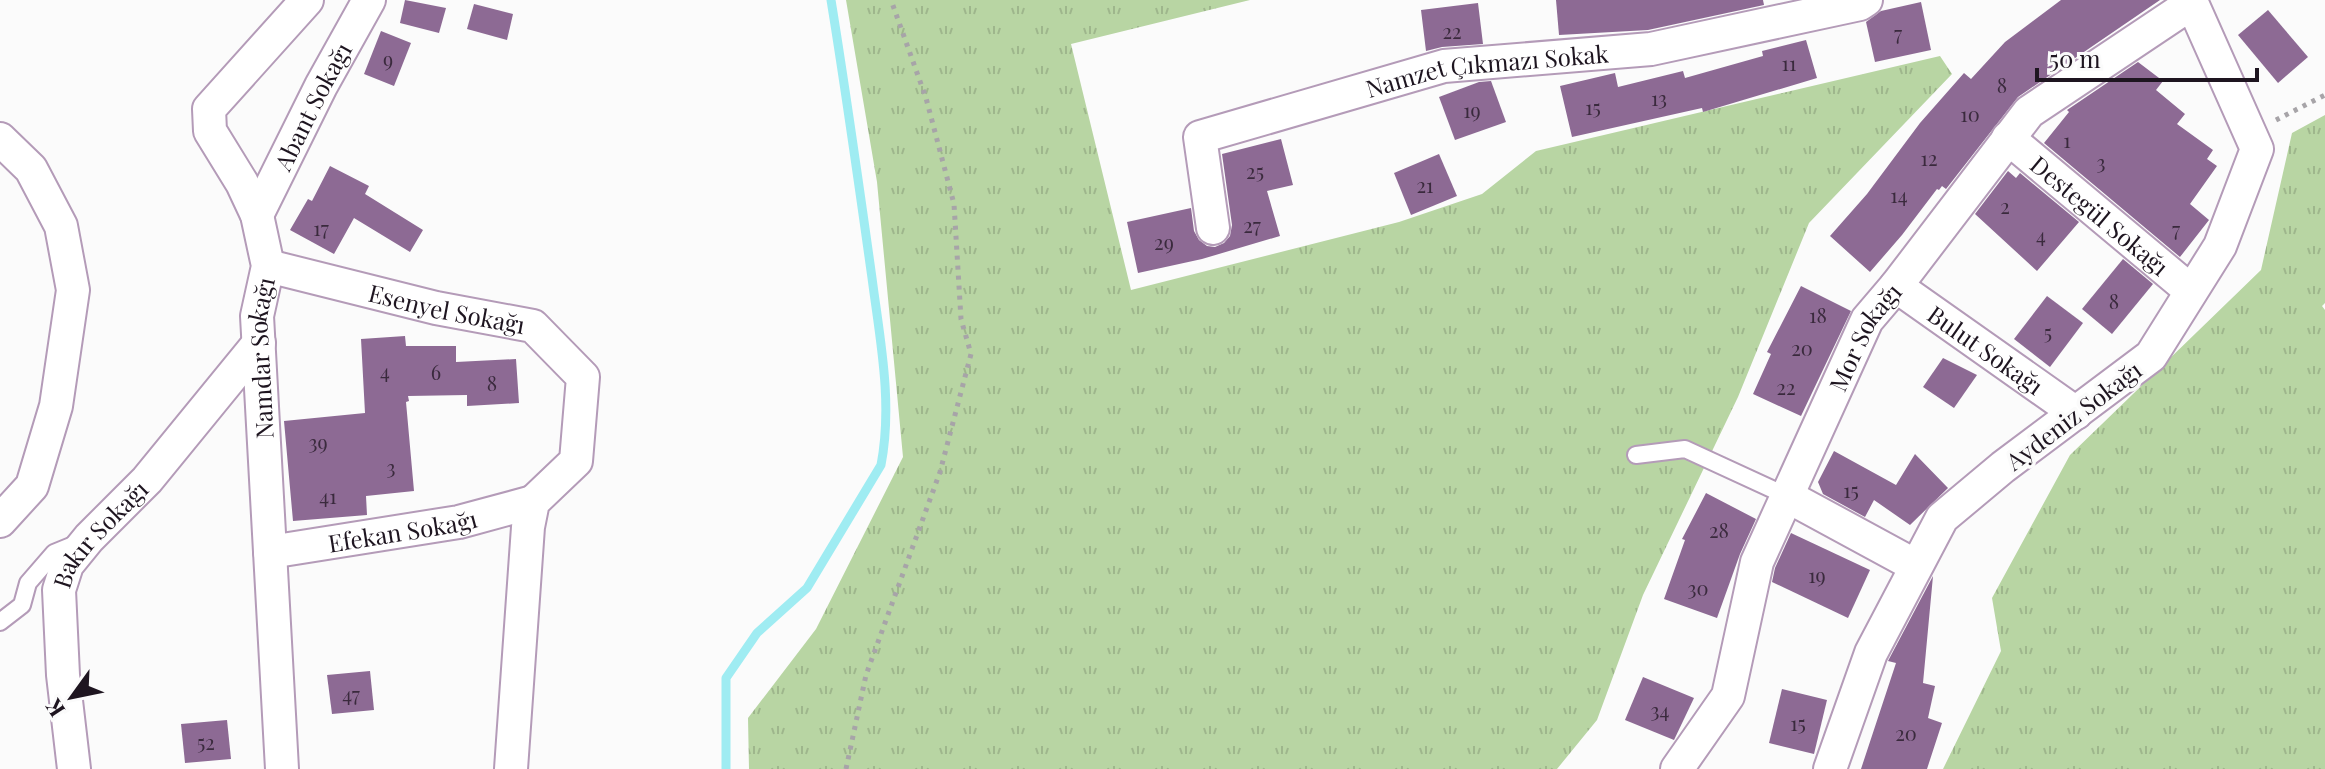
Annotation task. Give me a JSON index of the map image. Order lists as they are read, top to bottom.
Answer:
{
  "streets": {
    "street": [
      "Namzet Çıkmazı Sokak",
      "Abant Sokağı",
      "Destegül Sokağı",
      "Esenyel Sokağı",
      "Mor Sokağı",
      "Bulut Sokağı",
      "Namdar Sokağı",
      "Aydeniz Sokağı",
      "Efekan Sokağı",
      "Bakır Sokağı"
    ]
  },
  "crossings": [
    ["Abant Sokağı", "Namdar Sokağı"],
    ["Destegül Sokağı", "Mor Sokağı"],
    ["Destegül Sokağı", "Aydeniz Sokağı"],
    ["Esenyel Sokağı", "Namdar Sokağı"],
    ["Esenyel Sokağı", "Efekan Sokağı"],
    ["Mor Sokağı", "Bulut Sokağı"],
    ["Mor Sokağı", "Aydeniz Sokağı"],
    ["Bulut Sokağı", "Aydeniz Sokağı"],
    ["Namdar Sokağı", "Efekan Sokağı"],
    ["Namdar Sokağı", "Bakır Sokağı"]
  ],
  "house_numbers": [
    "22",
    "7",
    "9",
    "11",
    "8",
    "13",
    "15",
    "19",
    "10",
    "1",
    "12",
    "3",
    "25",
    "21",
    "14",
    "2",
    "27",
    "17",
    "7",
    "4",
    "29",
    "8",
    "18",
    "5",
    "20",
    "4",
    "6",
    "8",
    "22",
    "39",
    "3",
    "15",
    "41",
    "28",
    "19",
    "30",
    "47",
    "34",
    "15",
    "20",
    "52"
  ],
  "scale_bar": "50 m",
  "north": "bottom left"
}
